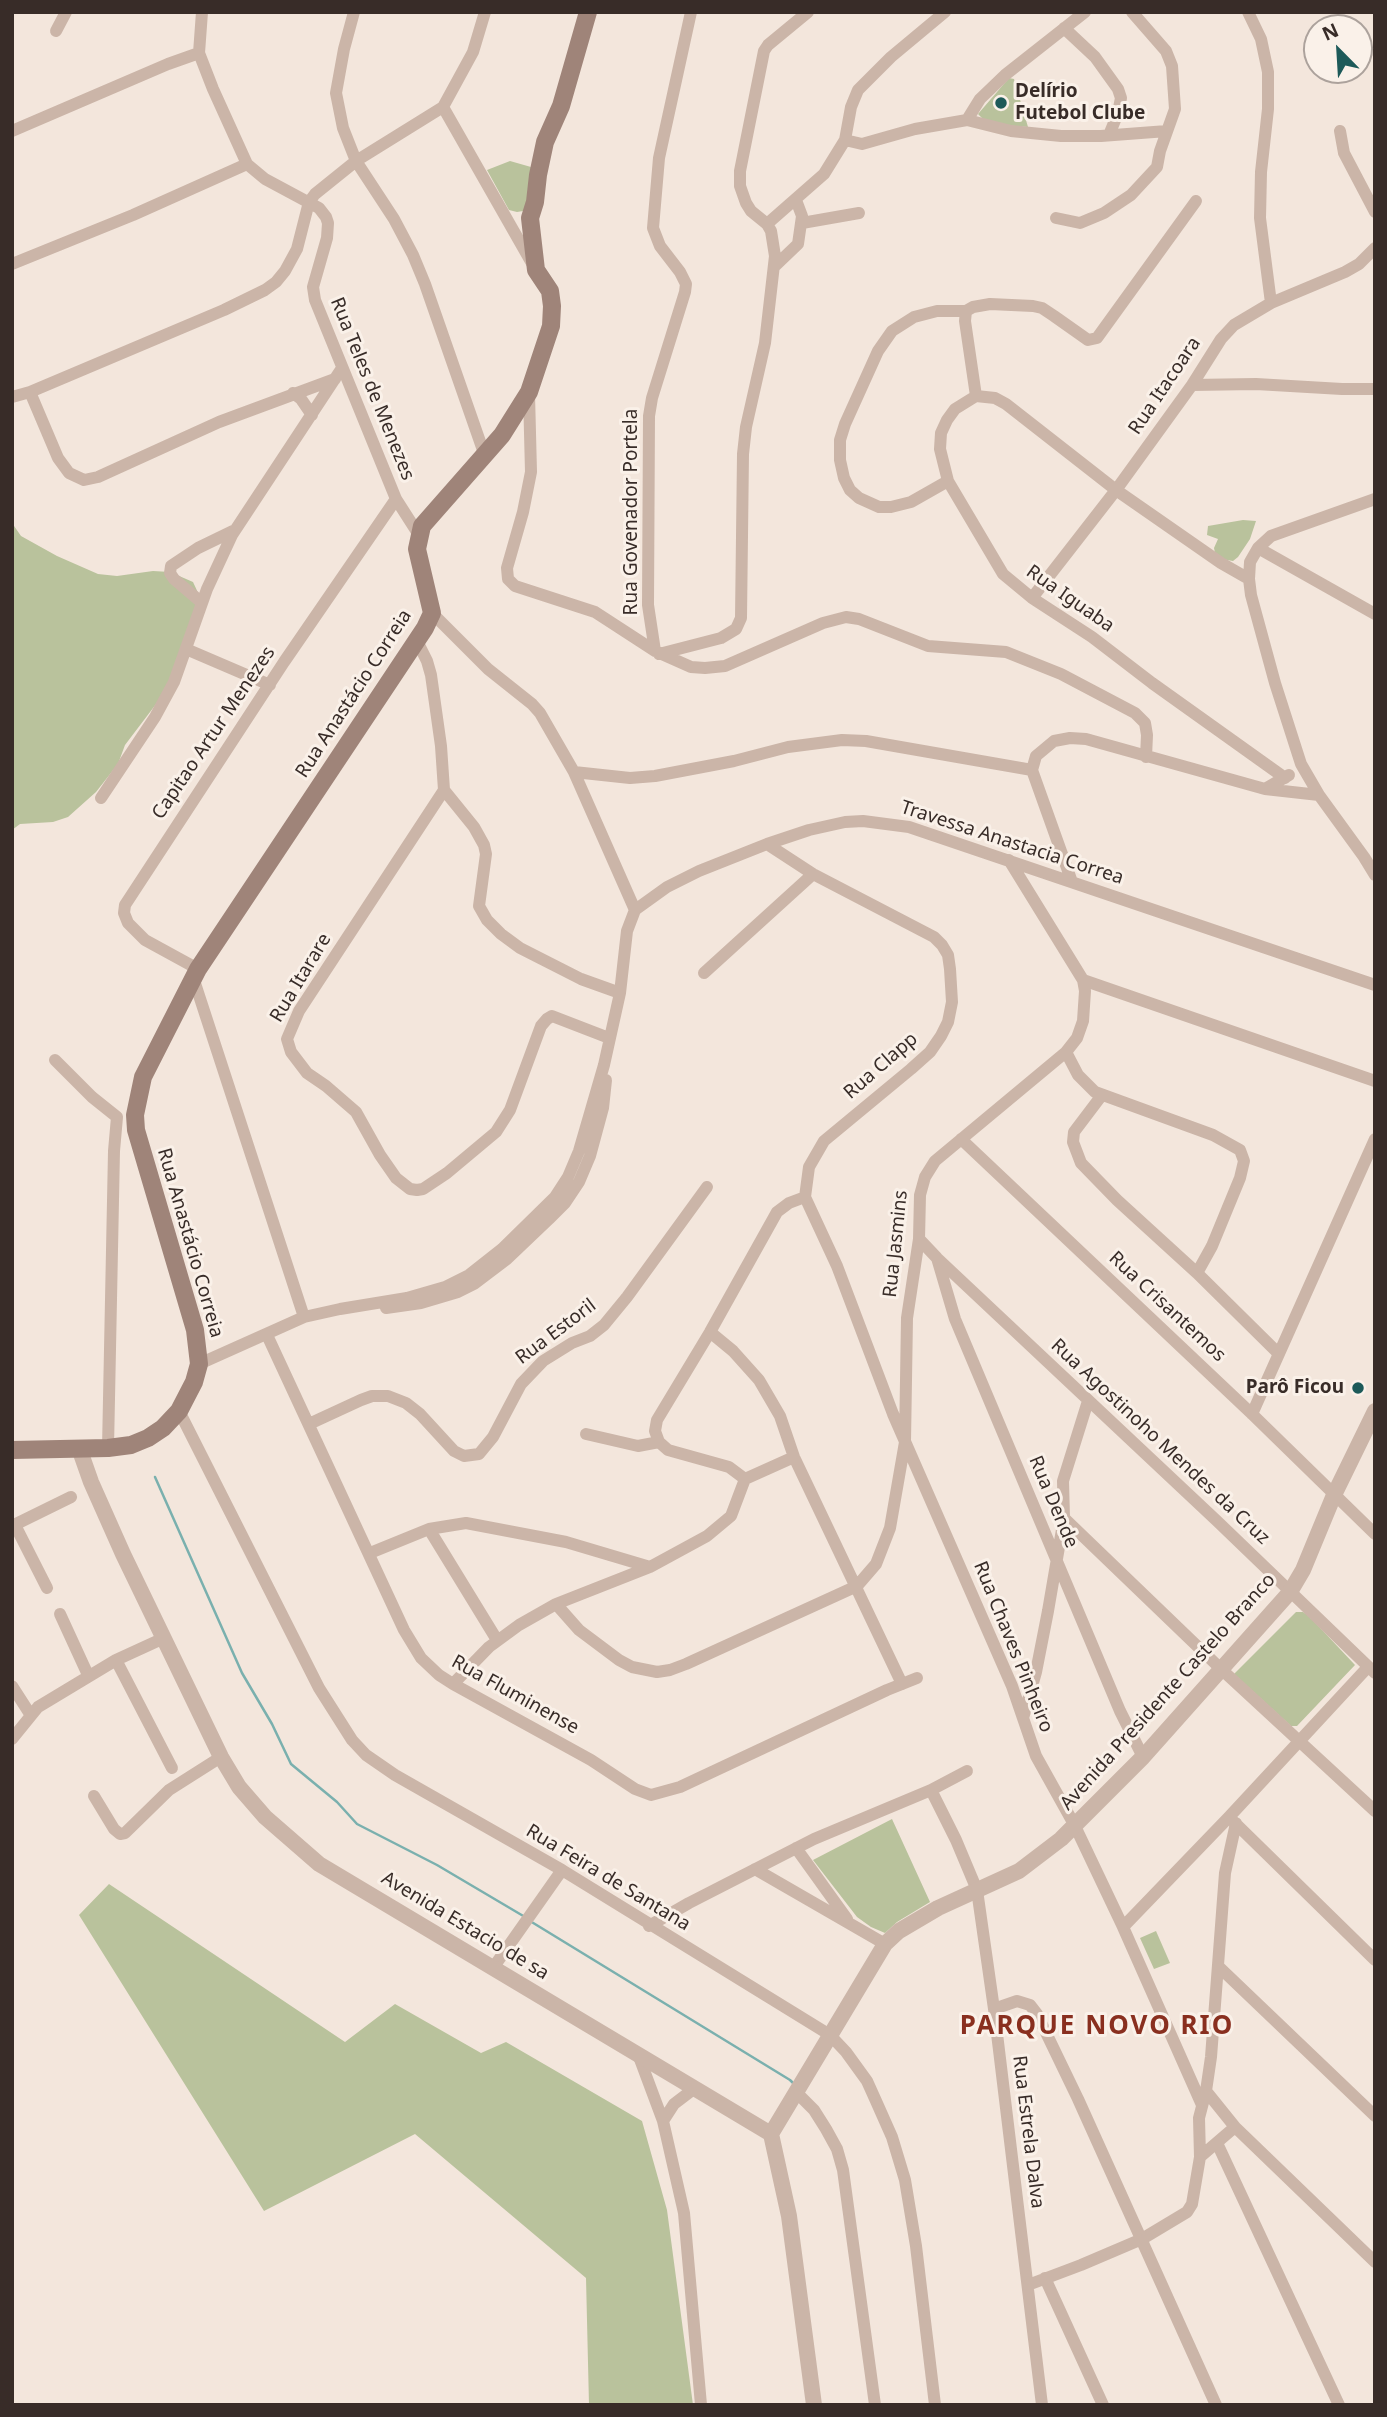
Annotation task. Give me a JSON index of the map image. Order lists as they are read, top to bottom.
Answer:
{
  "streets": {
    "main road": ["Rua Anastácio Correia"],
    "street": [
      "Rua Itacoara",
      "Rua Teles de Menezes",
      "Rua Govenador Portela",
      "Rua Iguaba",
      "Capitao Artur Menezes",
      "Travessa Anastacia Correa",
      "Rua Itarare",
      "Rua Clapp",
      "Rua Jasmins",
      "Rua Crisantemos",
      "Rua Estoril",
      "Rua Agostinoho Mendes da Cruz",
      "Rua Dende",
      "Rua Chaves Pinheiro",
      "Avenida Presidente Castelo Branco",
      "Rua Fluminense",
      "Rua Feira de Santana",
      "Avenida Estacio de sa",
      "Rua Estrela Dalva"
    ]
  },
  "crossings": [
    ["Rua Itacoara", "Rua Iguaba"],
    ["Rua Teles de Menezes", "Rua Anastácio Correia"],
    ["Rua Teles de Menezes", "Capitao Artur Menezes"],
    ["Rua Anastácio Correia", "Capitao Artur Menezes"],
    ["Rua Anastácio Correia", "Rua Feira de Santana"],
    ["Rua Anastácio Correia", "Avenida Estacio de sa"],
    ["Travessa Anastacia Correa", "Rua Clapp"],
    ["Rua Clapp", "Rua Chaves Pinheiro"],
    ["Rua Jasmins", "Rua Crisantemos"],
    ["Rua Jasmins", "Rua Agostinoho Mendes da Cruz"],
    ["Rua Jasmins", "Rua Chaves Pinheiro"],
    ["Rua Crisantemos", "Avenida Presidente Castelo Branco"],
    ["Rua Estoril", "Rua Fluminense"],
    ["Rua Agostinoho Mendes da Cruz", "Rua Dende"],
    ["Rua Agostinoho Mendes da Cruz", "Avenida Presidente Castelo Branco"],
    ["Rua Dende", "Avenida Presidente Castelo Branco"],
    ["Rua Chaves Pinheiro", "Avenida Presidente Castelo Branco"],
    ["Avenida Presidente Castelo Branco", "Rua Feira de Santana"],
    ["Avenida Presidente Castelo Branco", "Avenida Estacio de sa"],
    ["Avenida Presidente Castelo Branco", "Rua Estrela Dalva"]
  ],
  "districts": ["PARQUE NOVO RIO"],
  "places": ["Delírio Futebol Clube", "Parô Ficou"],
  "north": "top left"
}
